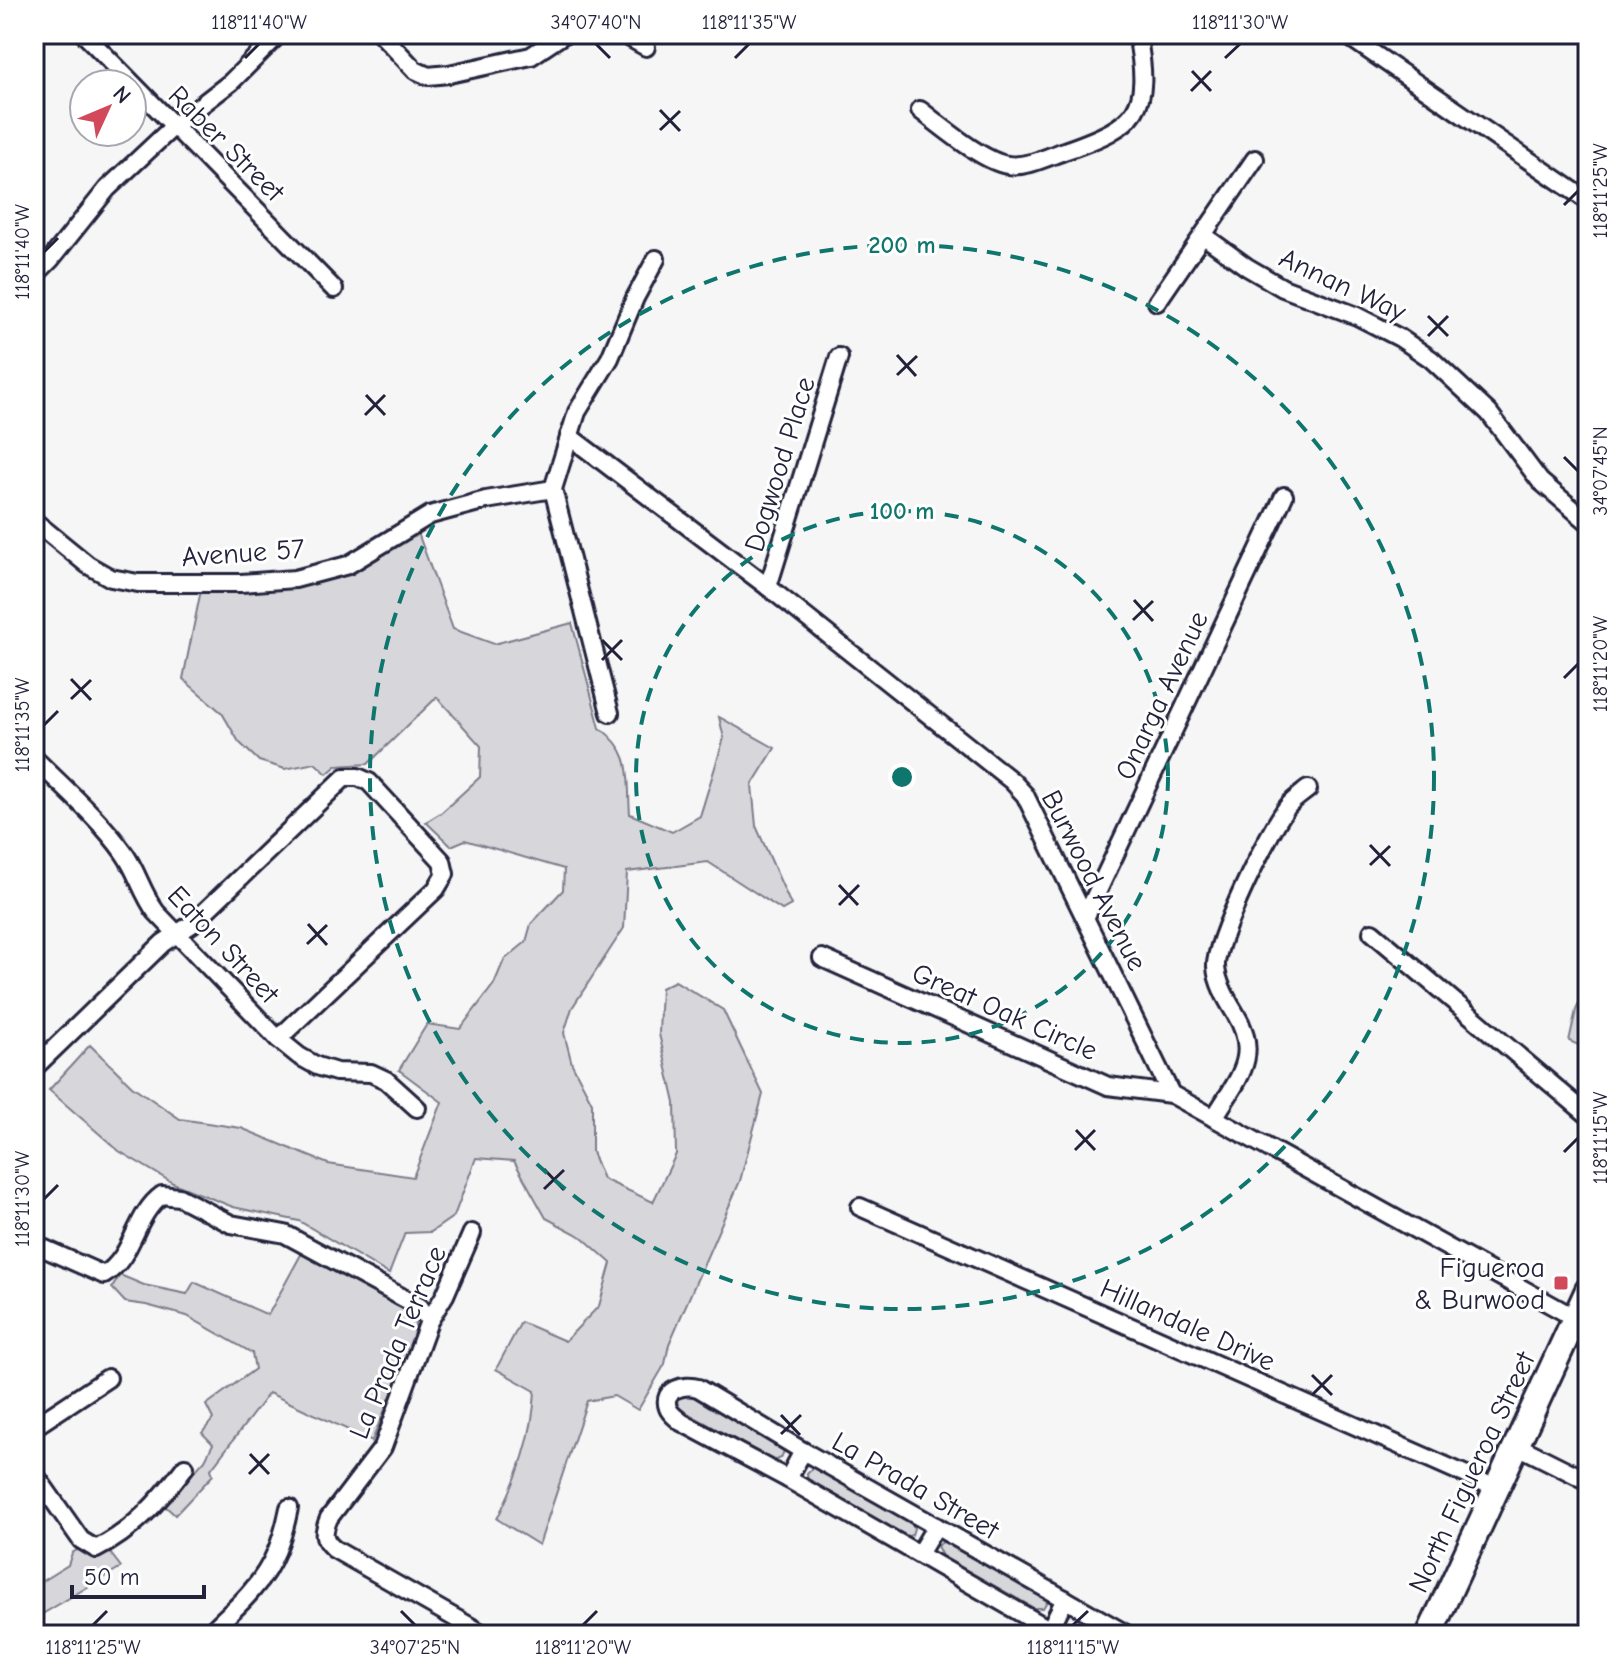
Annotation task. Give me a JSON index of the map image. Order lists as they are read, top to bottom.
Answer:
{
  "streets": {
    "main road": ["North Figueroa Street"],
    "street": [
      "Raber Street",
      "Annan Way",
      "Dogwood Place",
      "Avenue 57",
      "Onarga Avenue",
      "Burwood Avenue",
      "Eaton Street",
      "Great Oak Circle",
      "Hillandale Drive",
      "La Prada Terrace",
      "La Prada Street"
    ]
  },
  "crossings": [
    ["Dogwood Place", "Burwood Avenue"],
    ["Onarga Avenue", "Burwood Avenue"],
    ["Burwood Avenue", "Great Oak Circle"],
    ["Hillandale Drive", "North Figueroa Street"]
  ],
  "places": {
    "transit": ["Figueroa & Burwood"]
  },
  "scale_bar": "50 m",
  "north": "top right",
  "coordinates": [
    "118°11'40\"W",
    "34°07'40\"N",
    "118°11'35\"W",
    "118°11'30\"W",
    "118°11'25\"W",
    "34°07'45\"N",
    "118°11'20\"W",
    "118°11'15\"W",
    "34°07'25\"N"
  ],
  "rings": ["200 m", "100 m"]
}
